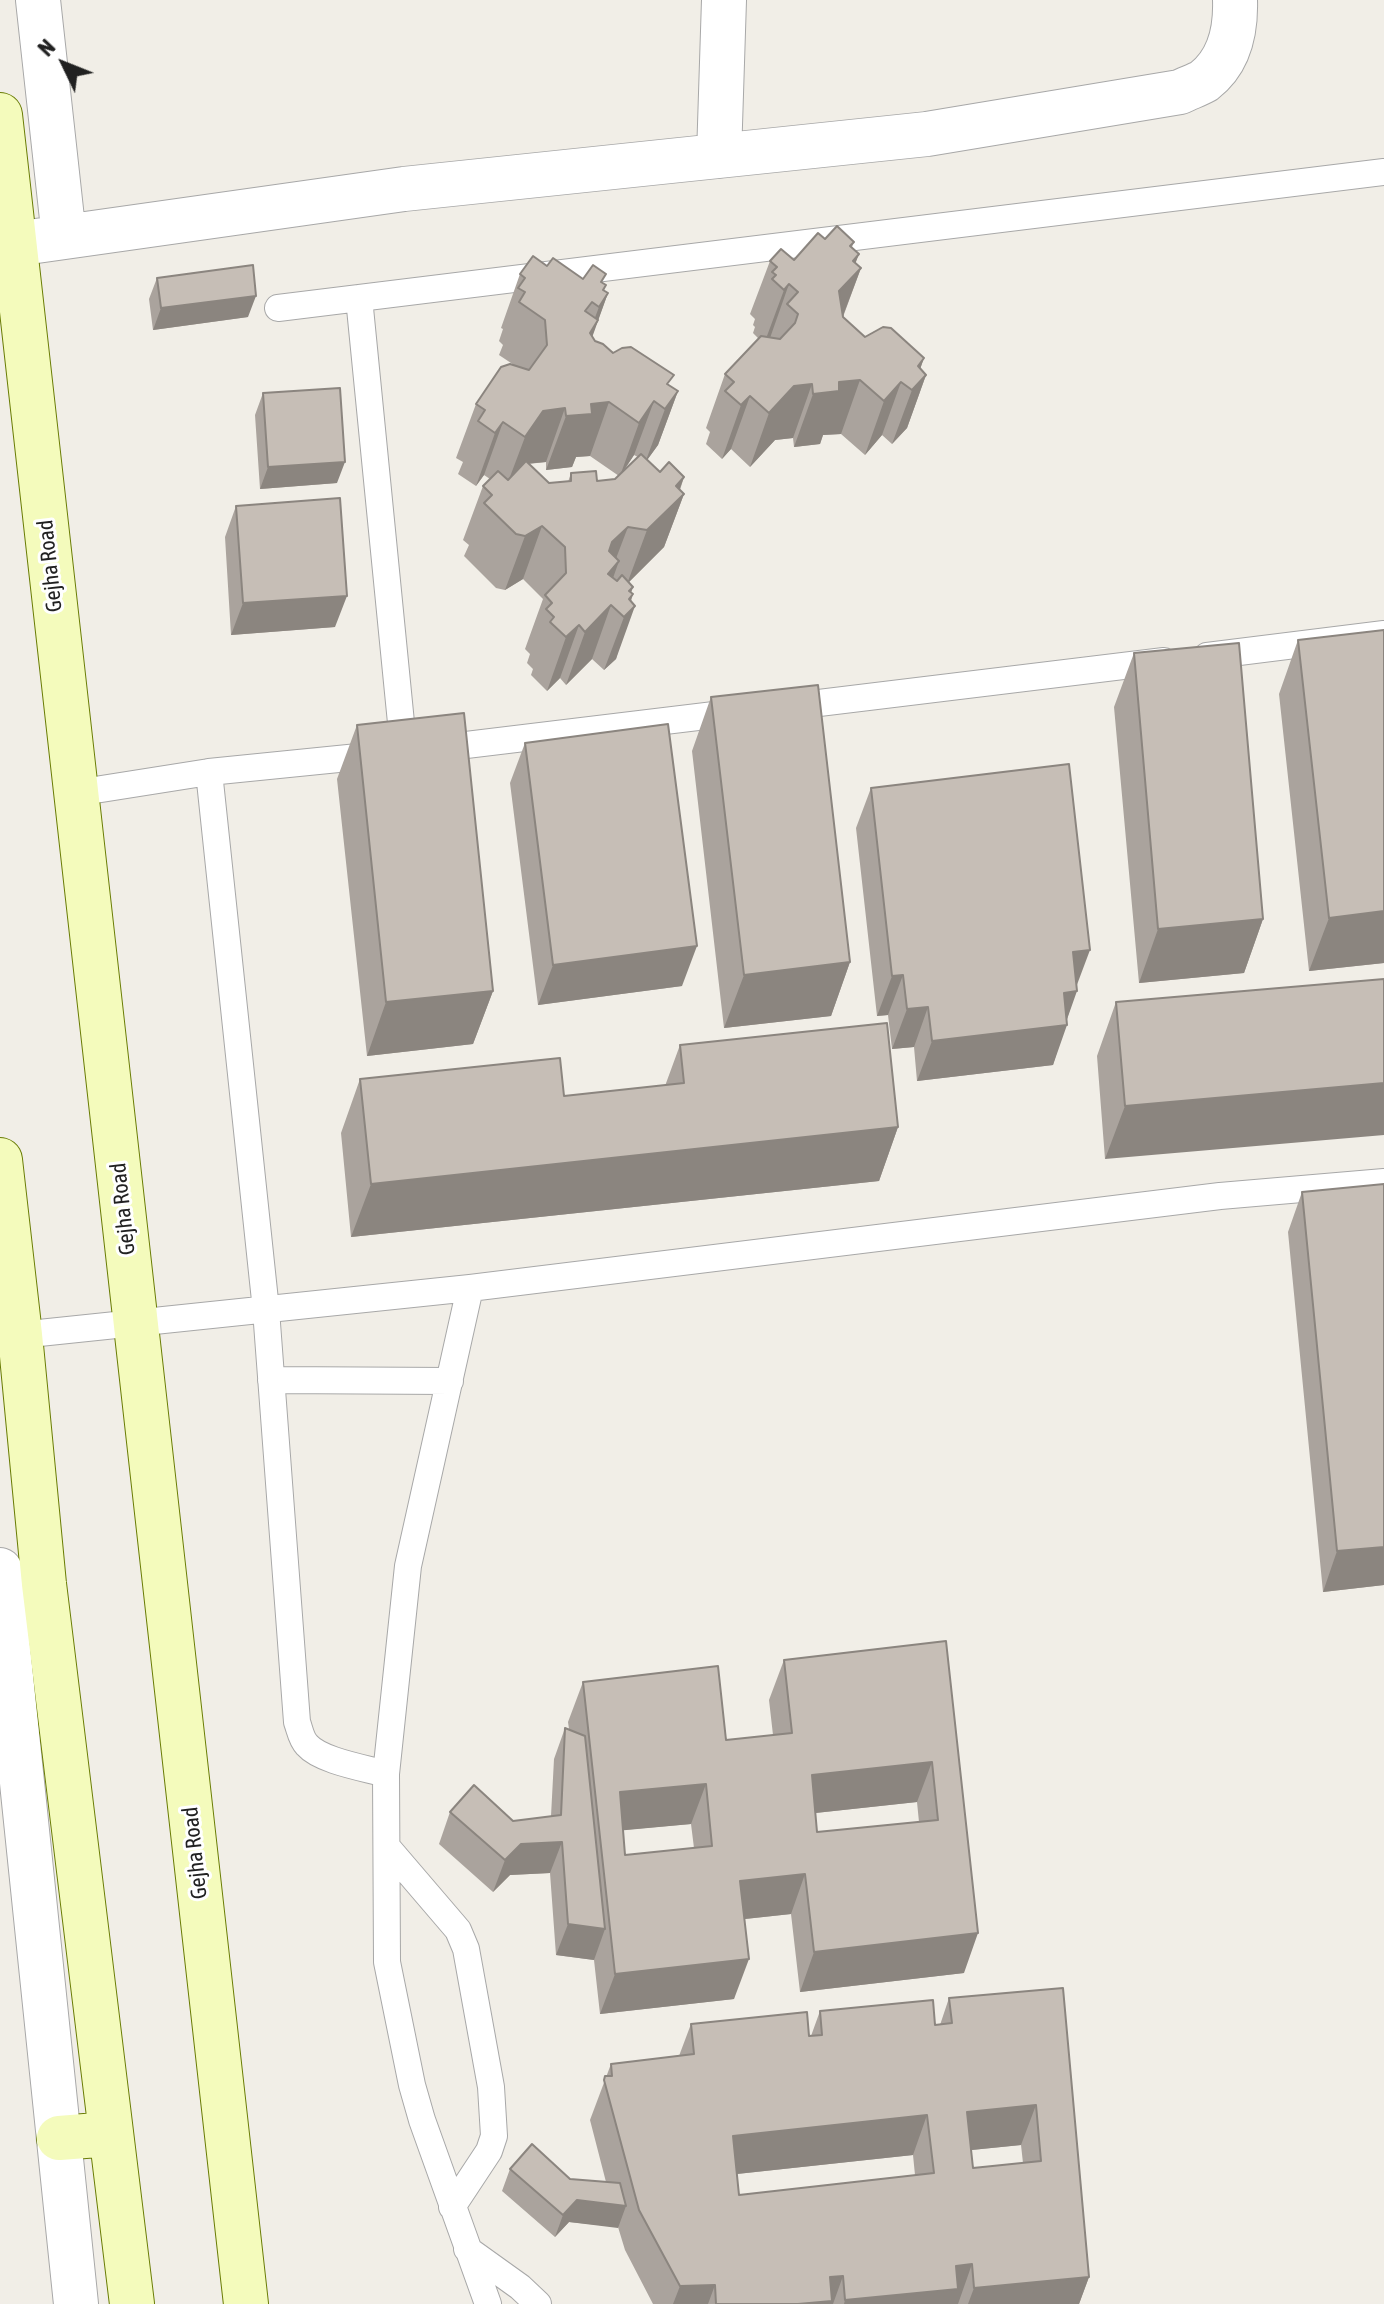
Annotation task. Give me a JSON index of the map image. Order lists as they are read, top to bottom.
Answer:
{
  "streets": {
    "street": ["Gejha Road"]
  },
  "north": "top left"
}
